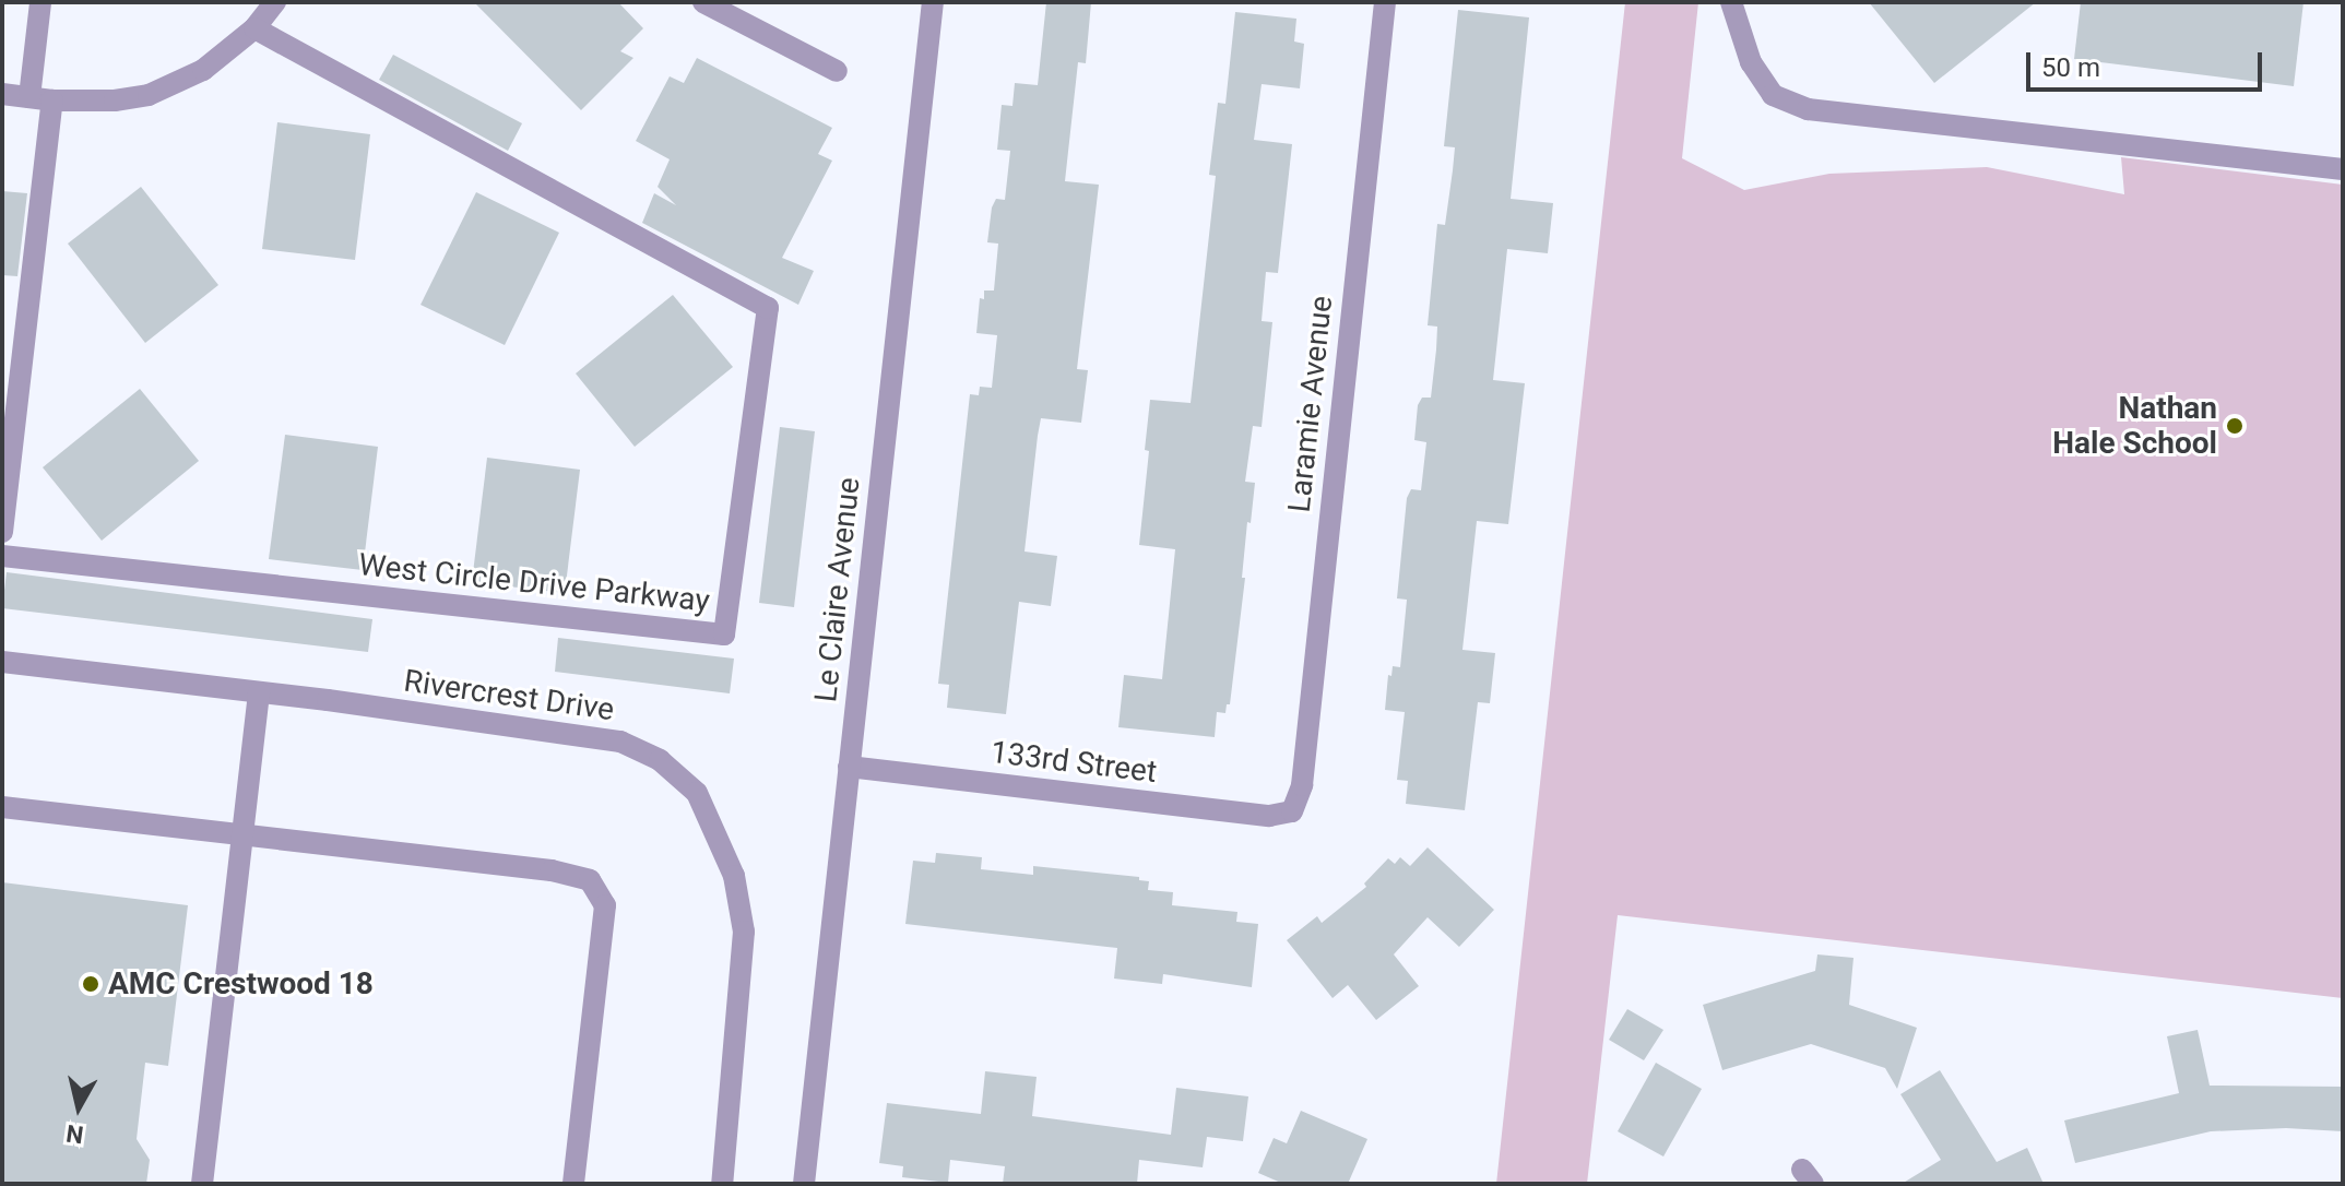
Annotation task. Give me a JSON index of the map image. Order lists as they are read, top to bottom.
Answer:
{
  "streets": {
    "street": [
      "Laramie Avenue",
      "West Circle Drive Parkway",
      "Le Claire Avenue",
      "Rivercrest Drive",
      "133rd Street"
    ]
  },
  "crossings": [
    ["Laramie Avenue", "133rd Street"],
    ["Le Claire Avenue", "133rd Street"]
  ],
  "places": ["Nathan Hale School", "AMC Crestwood 18"],
  "scale_bar": "50 m",
  "north": "bottom"
}
